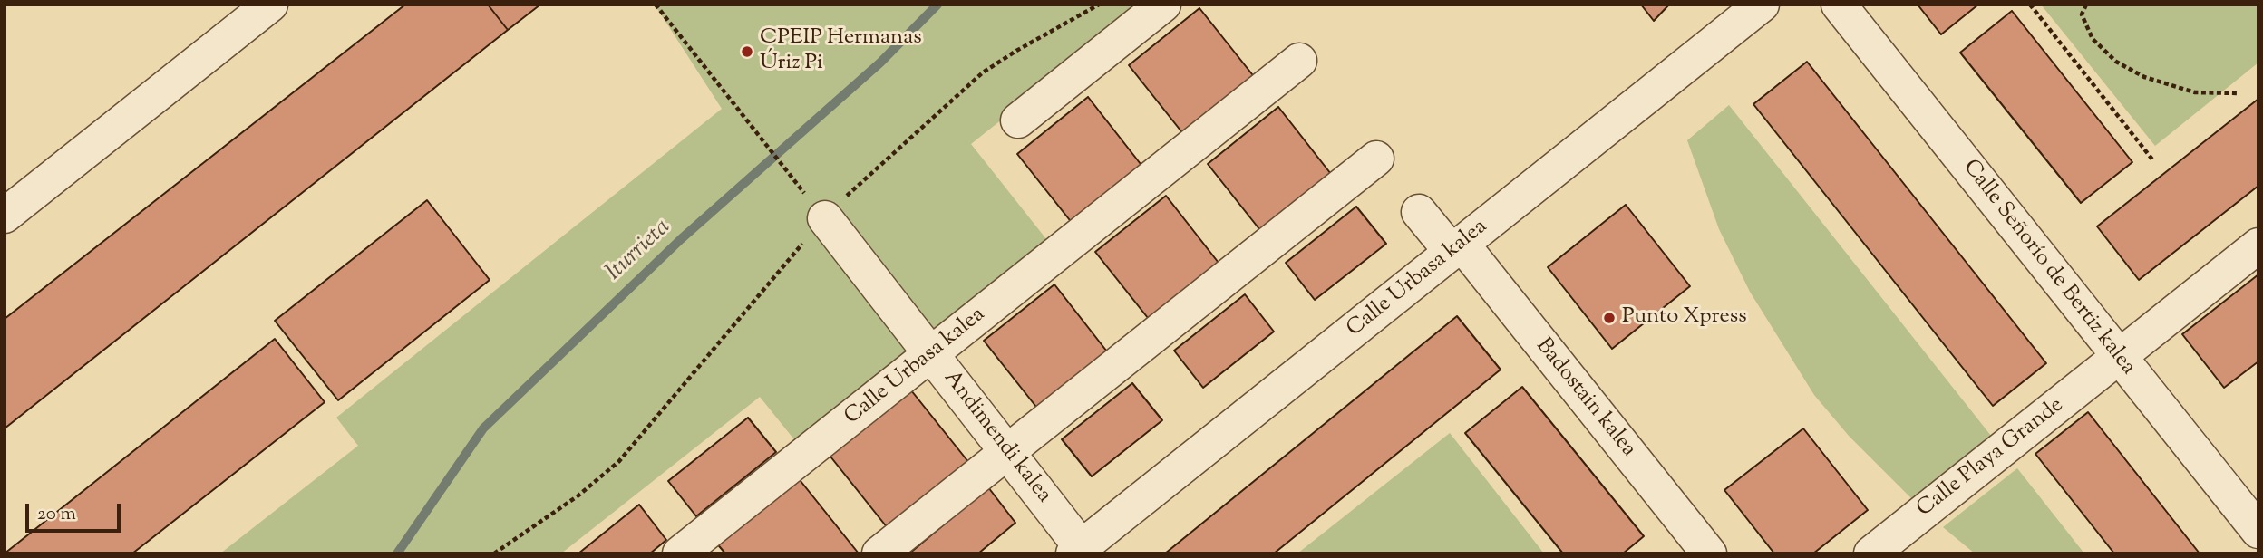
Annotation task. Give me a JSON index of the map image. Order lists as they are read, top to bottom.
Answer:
{
  "streets": {
    "street": [
      "Calle Señorío de Bertiz kalea",
      "Calle Urbasa kalea",
      "Badostain kalea",
      "Andimendi kalea",
      "Calle Playa Grande"
    ]
  },
  "crossings": [
    ["Calle Urbasa kalea", "Badostain kalea"],
    ["Calle Urbasa kalea", "Andimendi kalea"]
  ],
  "water": ["Iturrieta"],
  "places": ["CPEIP Hermanas Úriz Pi", "Punto Xpress"],
  "scale_bar": "20 m"
}
